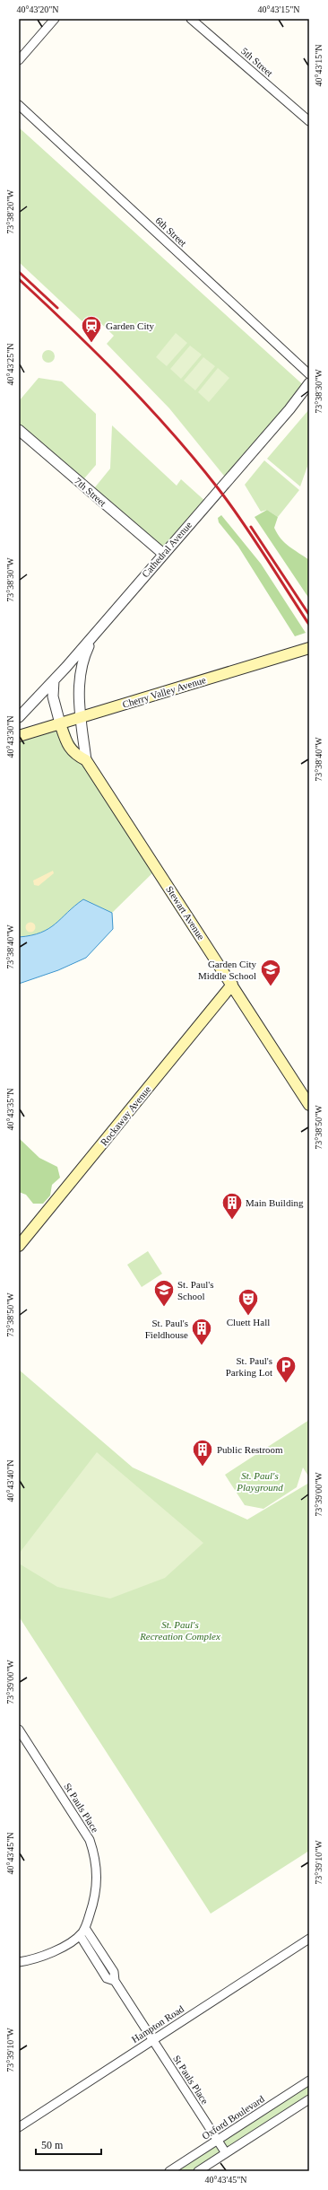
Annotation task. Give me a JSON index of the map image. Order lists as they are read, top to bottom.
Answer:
{
  "streets": {
    "main road": ["Cherry Valley Avenue", "Stewart Avenue", "Rockaway Avenue"],
    "street": [
      "5th Street",
      "6th Street",
      "7th Street",
      "Cathedral Avenue",
      "St Pauls Place",
      "Hampton Road",
      "Oxford Boulevard"
    ]
  },
  "crossings": [
    ["7th Street", "Cathedral Avenue"],
    ["Cherry Valley Avenue", "Stewart Avenue"],
    ["Stewart Avenue", "Rockaway Avenue"],
    ["St Pauls Place", "Hampton Road"],
    ["St Pauls Place", "Oxford Boulevard"]
  ],
  "parks": ["St. Paul's Playground", "St. Paul's Recreation Complex"],
  "places": {
    "station": ["Garden City"],
    "school or university": ["Garden City Middle School", "St. Paul's School"],
    "building": ["Main Building", "St. Paul's Fieldhouse", "Public Restroom"],
    "theatre": ["Cluett Hall"],
    "parking": ["St. Paul's Parking Lot"]
  },
  "scale_bar": "50 m",
  "coordinates": [
    "40°43'20\"N",
    "40°43'15\"N",
    "73°38'20\"W",
    "40°43'25\"N",
    "73°38'30\"W",
    "40°43'30\"N",
    "73°38'40\"W",
    "40°43'35\"N",
    "73°38'50\"W",
    "40°43'40\"N",
    "73°39'00\"W",
    "40°43'45\"N",
    "73°39'10\"W"
  ]
}
